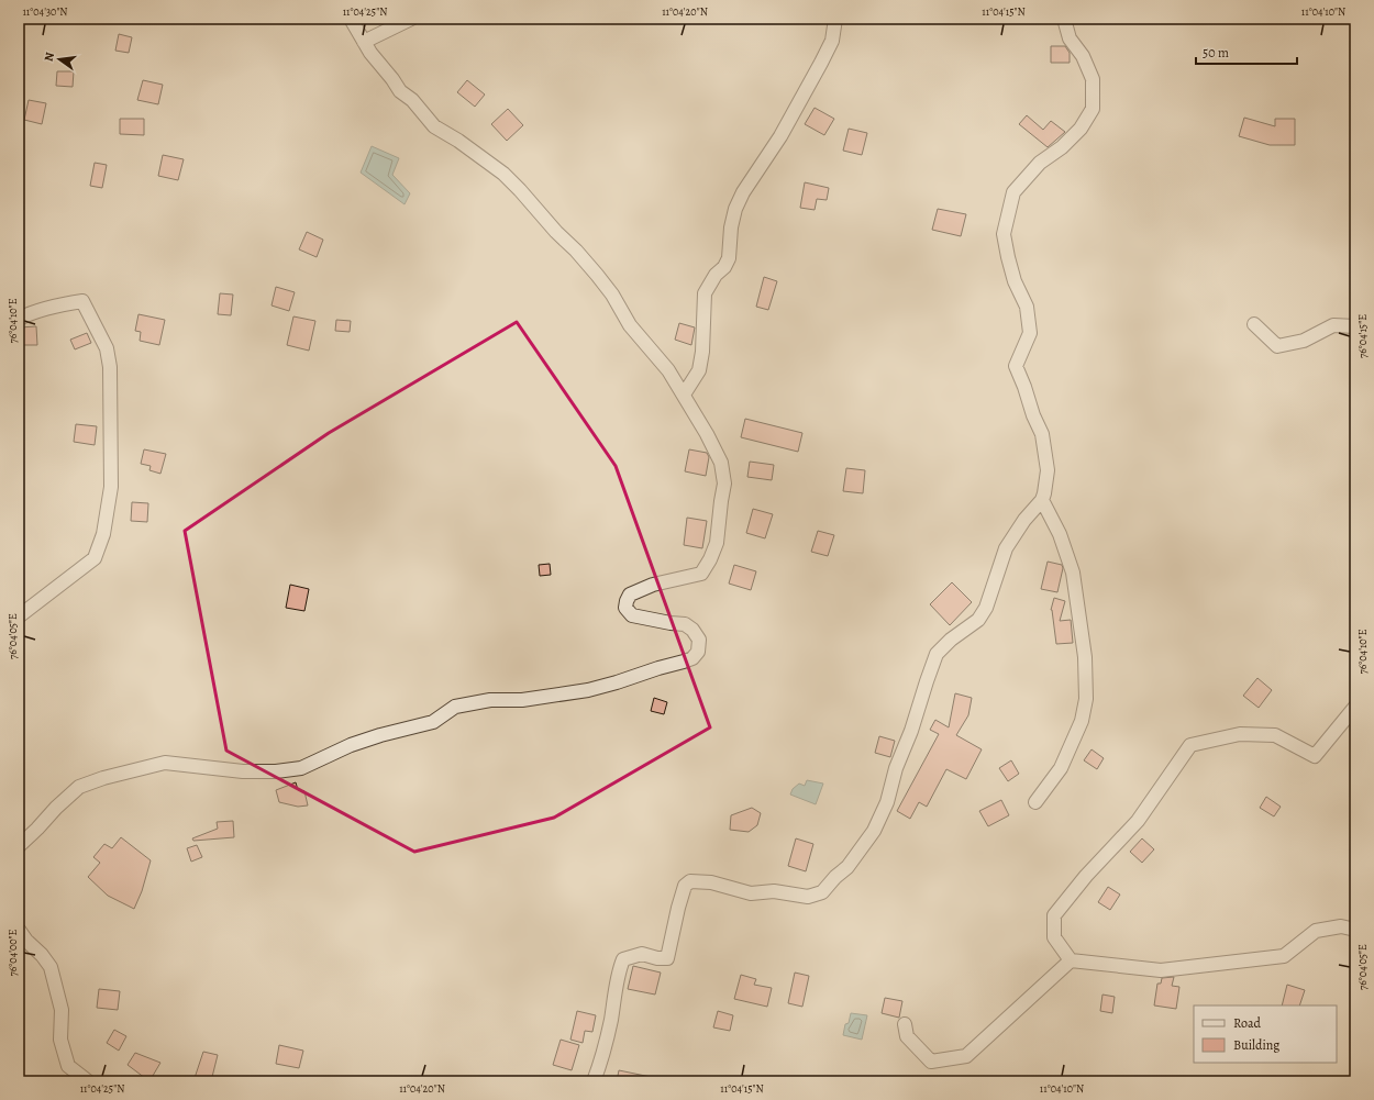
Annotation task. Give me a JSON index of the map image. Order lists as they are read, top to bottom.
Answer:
{
  "legend": ["Road", "Building"],
  "scale_bar": "50 m",
  "north": "left",
  "coordinates": [
    "11°04'30\"N",
    "11°04'25\"N",
    "11°04'20\"N",
    "11°04'15\"N",
    "11°04'10\"N",
    "76°04'10\"E",
    "76°04'15\"E",
    "76°04'05\"E",
    "76°04'00\"E"
  ]
}
